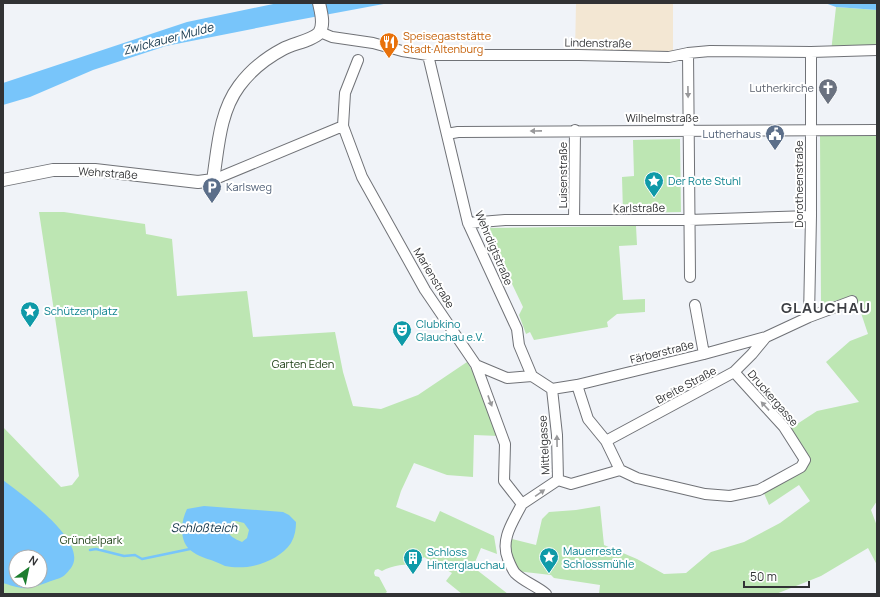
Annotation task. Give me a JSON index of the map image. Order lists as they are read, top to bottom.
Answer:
{
  "streets": {
    "street": [
      "Lindenstraße",
      "Wilhelmstraße",
      "Wehrstraße",
      "Luisenstraße",
      "Dorotheenstraße",
      "Karlstraße",
      "Wehrdigtstraße",
      "Marienstraße",
      "Färberstraße",
      "Breite Straße",
      "Druckergasse",
      "Mittelgasse"
    ]
  },
  "crossings": [
    ["Lindenstraße", "Dorotheenstraße"],
    ["Lindenstraße", "Wehrdigtstraße"],
    ["Wilhelmstraße", "Luisenstraße"],
    ["Wilhelmstraße", "Dorotheenstraße"],
    ["Wilhelmstraße", "Wehrdigtstraße"],
    ["Wehrstraße", "Marienstraße"],
    ["Luisenstraße", "Karlstraße"],
    ["Dorotheenstraße", "Karlstraße"],
    ["Dorotheenstraße", "Färberstraße"],
    ["Karlstraße", "Wehrdigtstraße"],
    ["Marienstraße", "Mittelgasse"],
    ["Färberstraße", "Breite Straße"],
    ["Färberstraße", "Mittelgasse"],
    ["Breite Straße", "Druckergasse"]
  ],
  "one_way": ["Mittelgasse"],
  "districts": ["GLAUCHAU"],
  "water": ["Zwickauer Mulde", "Schloßteich"],
  "parks": ["Garten Eden", "Gründelpark"],
  "places": {
    "restaurant": ["Speisegaststätte Stadt Altenburg"],
    "church": ["Lutherkirche"],
    "public building": ["Lutherhaus"],
    "place": ["Der Rote Stuhl", "Schützenplatz", "Mauerreste Schlossmühle"],
    "parking": ["Karlsweg"],
    "theatre": ["Clubkino Glauchau e.V."],
    "building": ["Schloss Hinterglauchau"]
  },
  "scale_bar": "50 m",
  "north": "top right"
}
